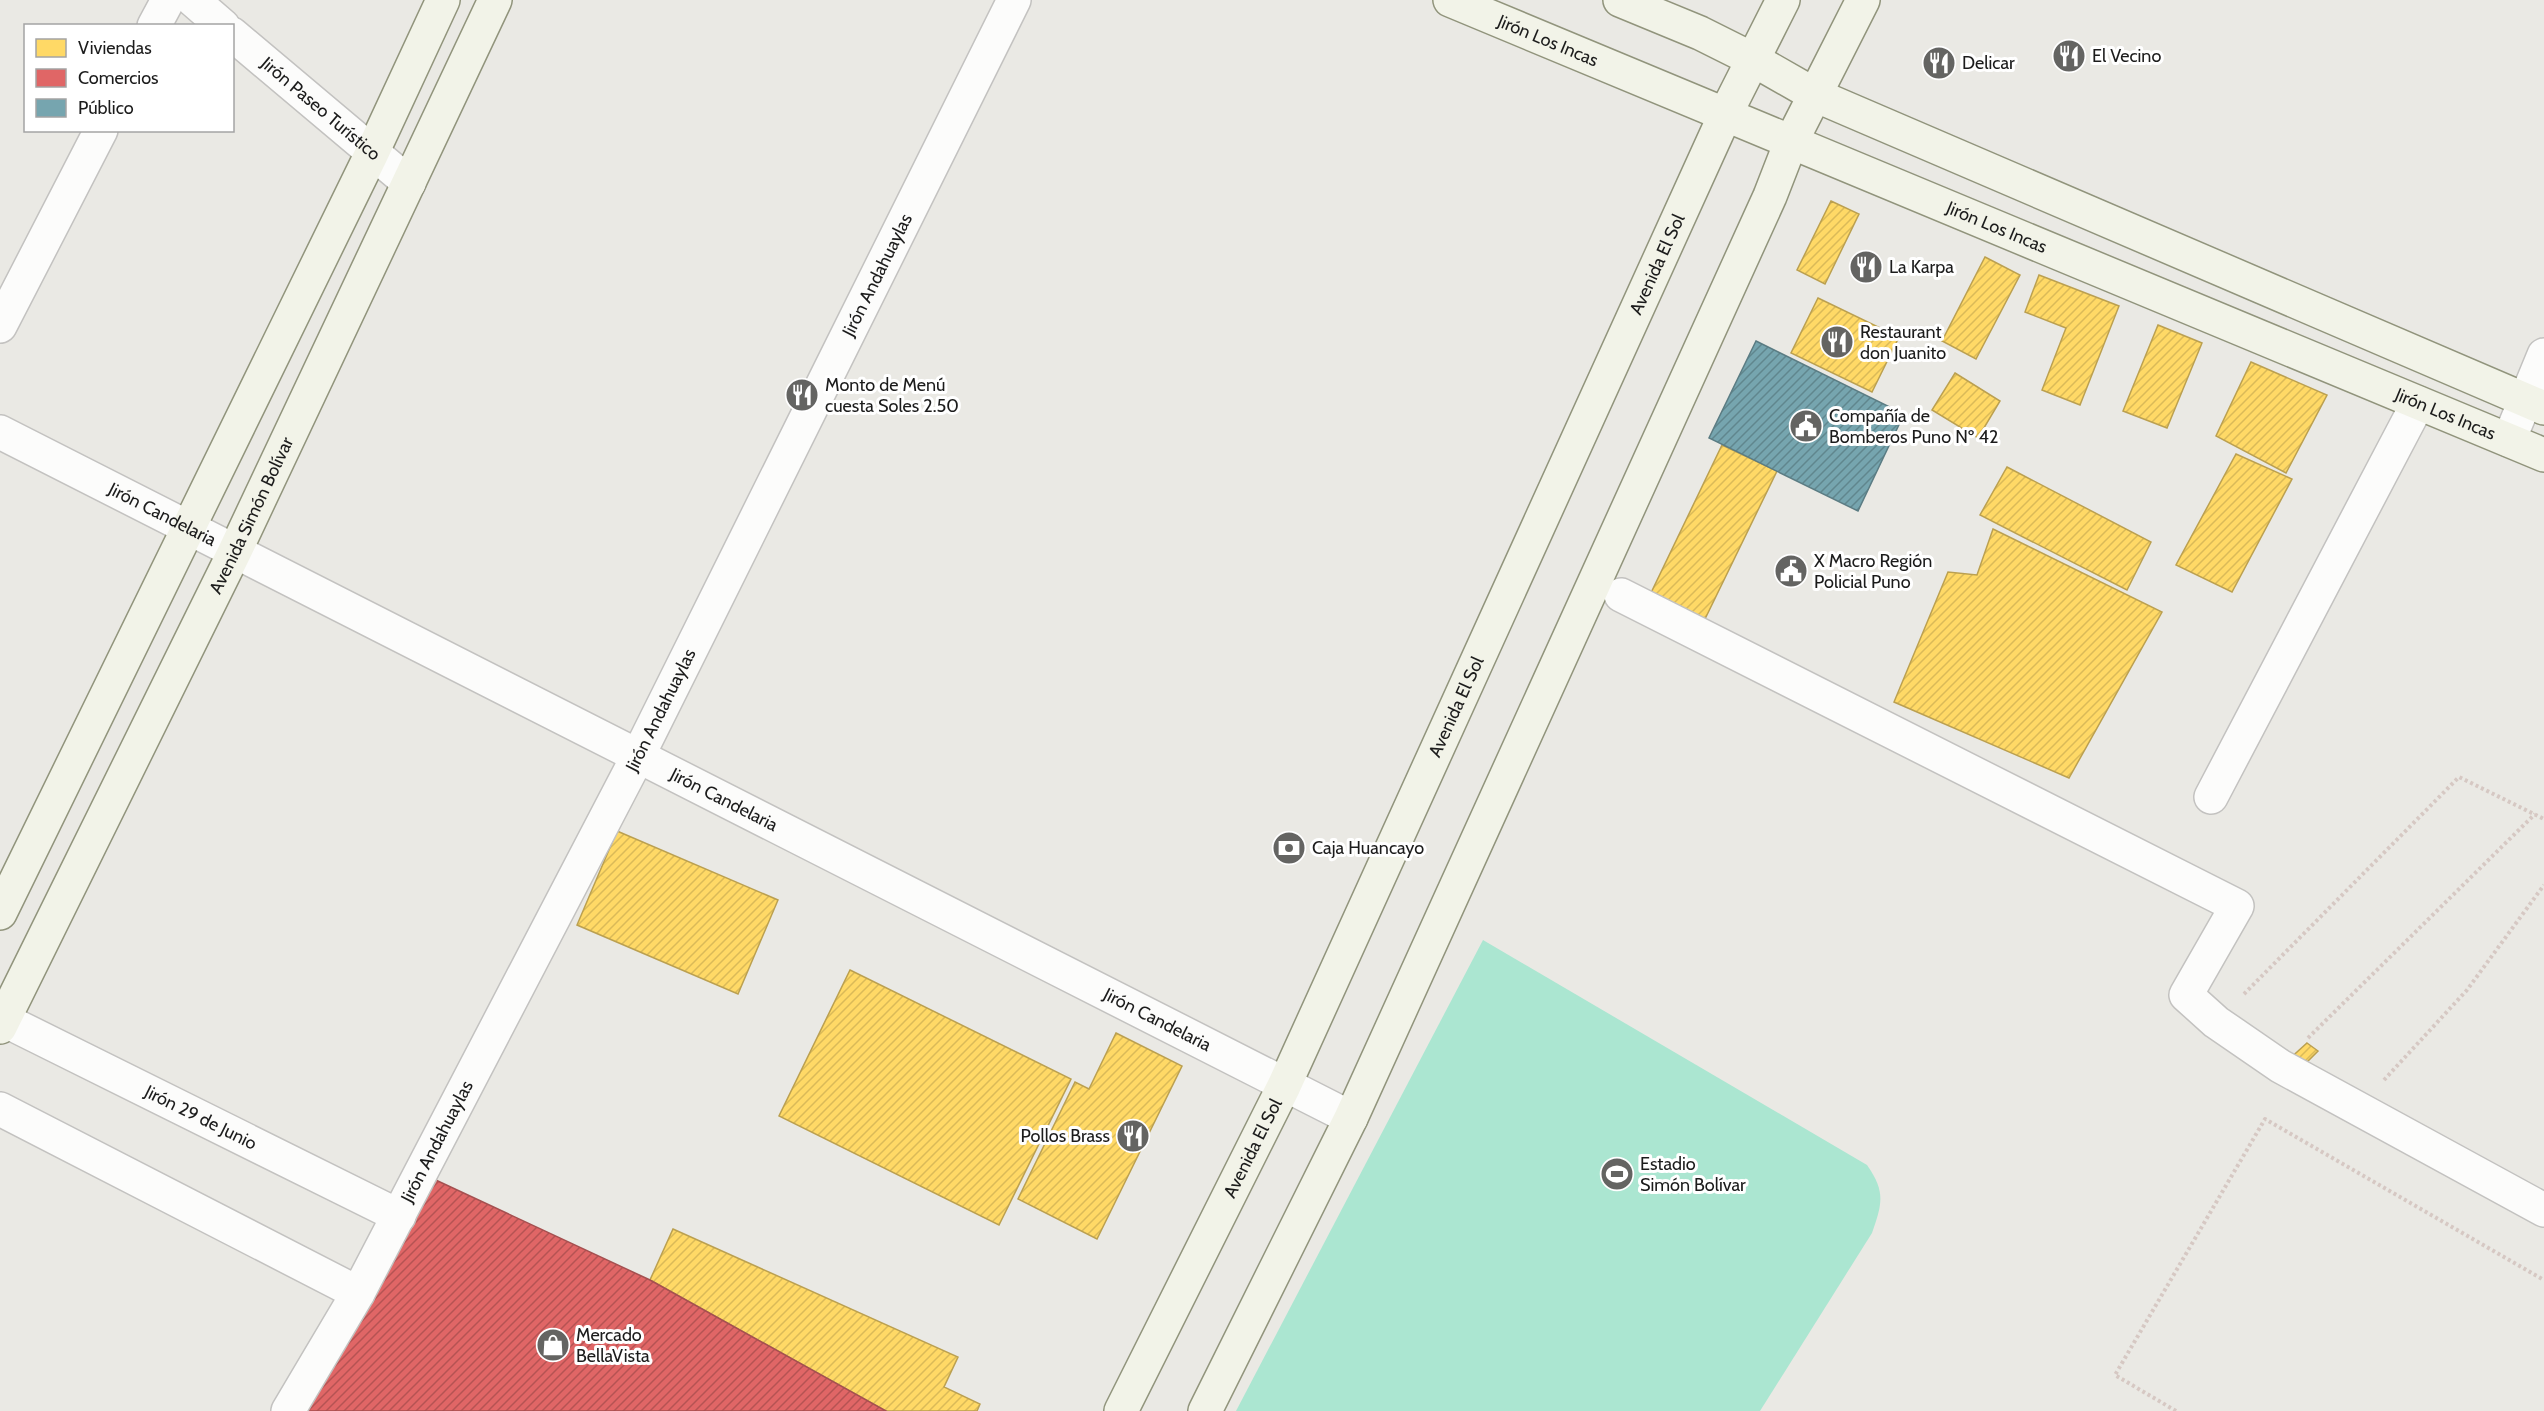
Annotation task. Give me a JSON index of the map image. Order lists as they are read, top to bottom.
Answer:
{
  "streets": {
    "street": [
      "Jirón Los Incas",
      "Jirón Paseo Turístico",
      "Avenida El Sol",
      "Jirón Andahuaylas",
      "Jirón Candelaria",
      "Avenida Simón Bolívar",
      "Jirón 29 de Junio"
    ]
  },
  "crossings": [
    ["Jirón Los Incas", "Avenida El Sol"],
    ["Jirón Paseo Turístico", "Avenida Simón Bolívar"],
    ["Avenida El Sol", "Jirón Candelaria"],
    ["Jirón Andahuaylas", "Jirón Candelaria"],
    ["Jirón Andahuaylas", "Jirón 29 de Junio"],
    ["Jirón Candelaria", "Avenida Simón Bolívar"],
    ["Avenida Simón Bolívar", "Jirón 29 de Junio"]
  ],
  "places": {
    "restaurant": [
      "El Vecino",
      "Delicar",
      "La Karpa",
      "Restaurant don Juanito",
      "Monto de Menú cuesta Soles 2.50",
      "Pollos Brass"
    ],
    "public building": ["Compañía de Bomberos Puno Nº 42", "X Macro Región Policial Puno"],
    "bank": ["Caja Huancayo"],
    "sports": ["Estadio Simón Bolívar"],
    "shop": ["Mercado BellaVista"]
  },
  "legend": ["Viviendas", "Comercios", "Público"]
}
